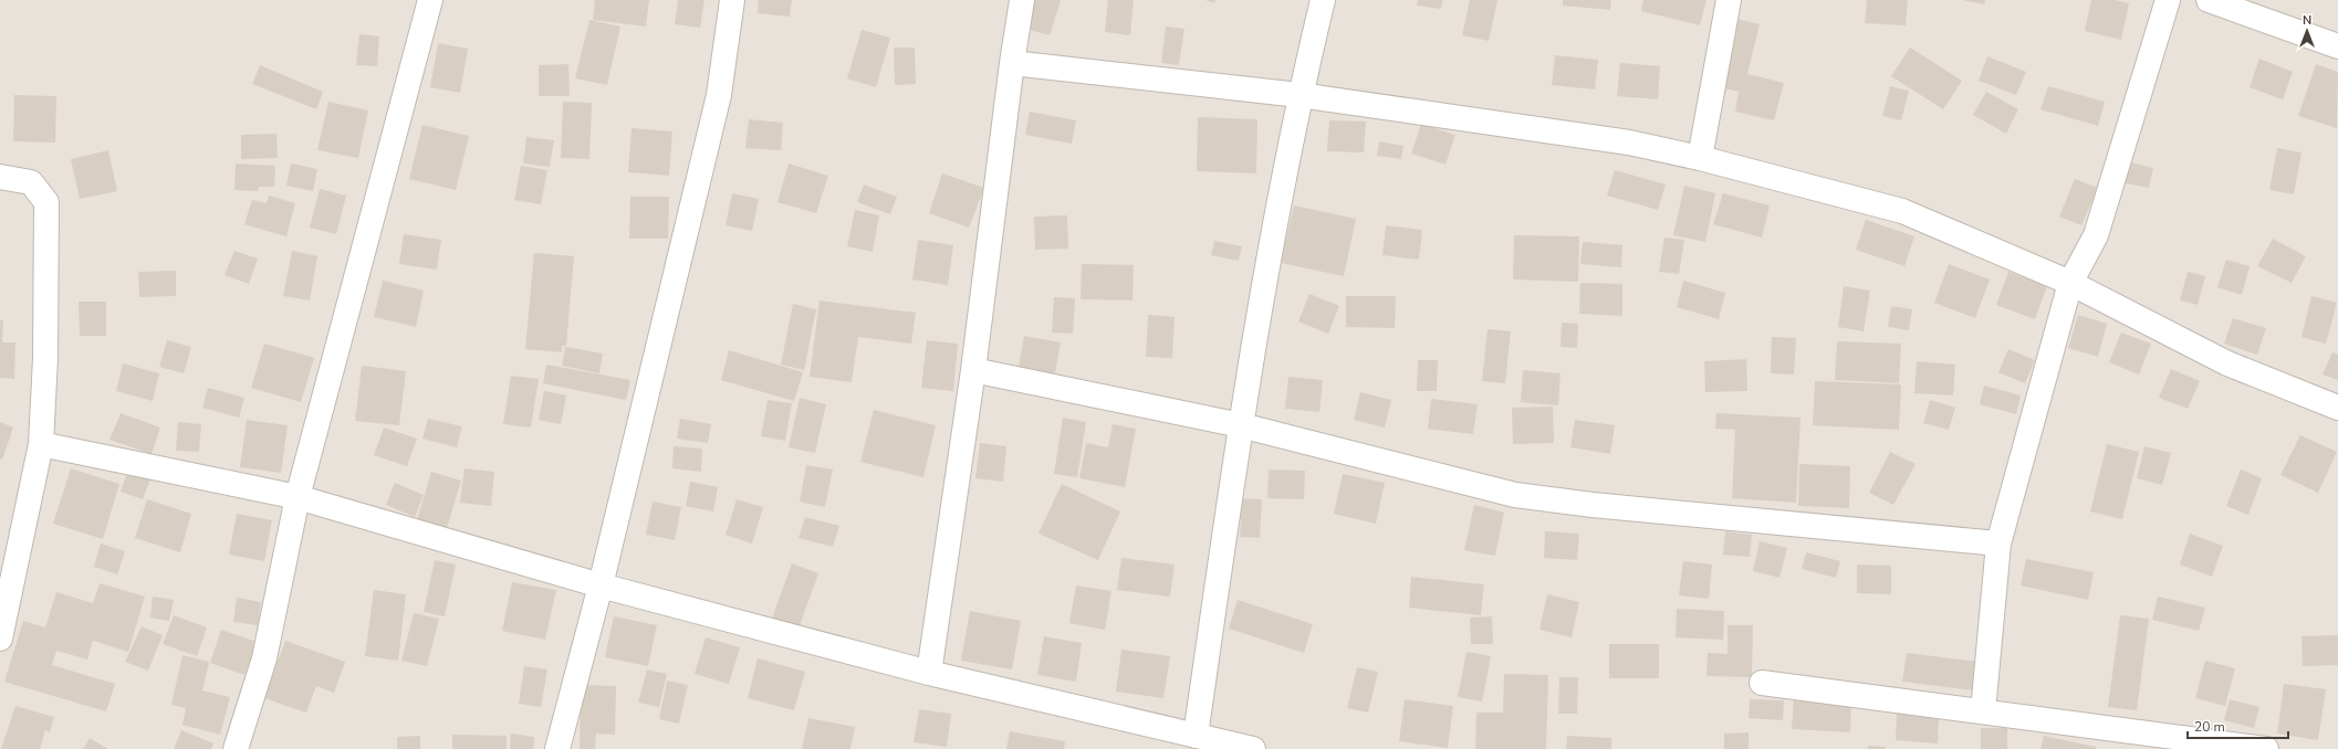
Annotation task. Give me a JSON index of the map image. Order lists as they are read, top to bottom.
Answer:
{
  "scale_bar": "20 m",
  "north": "top"
}
